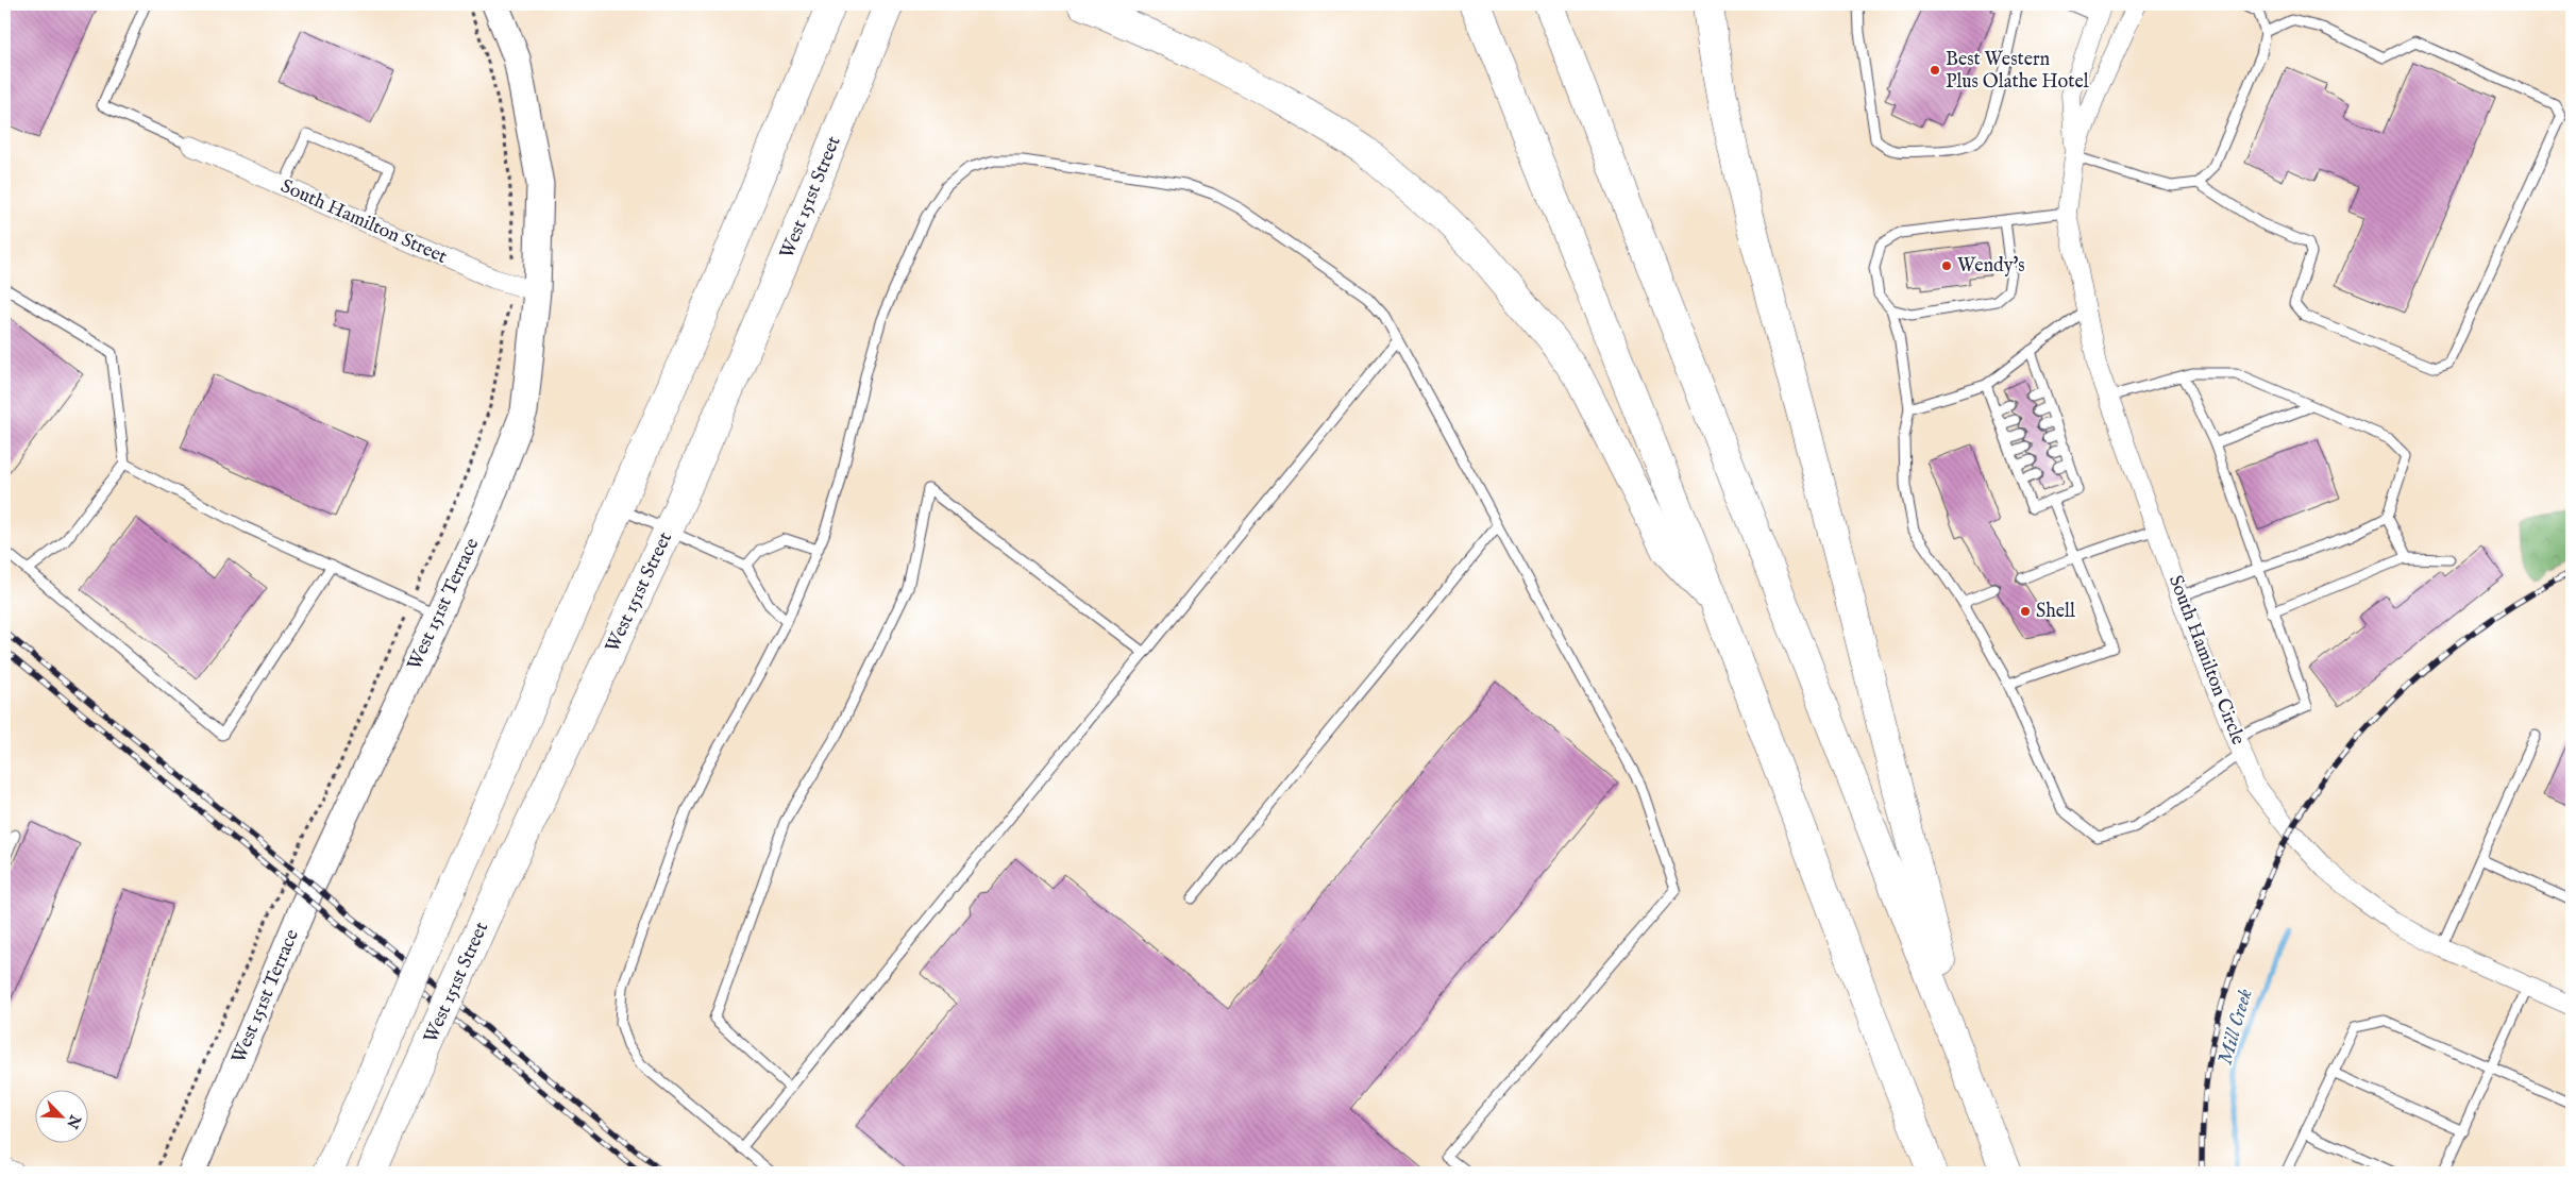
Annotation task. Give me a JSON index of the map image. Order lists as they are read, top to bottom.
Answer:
{
  "streets": {
    "main road": ["West 151st Street"],
    "street": ["South Hamilton Street", "West 151st Terrace", "South Hamilton Circle"]
  },
  "crossings": [
    ["South Hamilton Street", "West 151st Terrace"]
  ],
  "water": ["Mill Creek"],
  "places": ["Best Western Plus Olathe Hotel", "Wendy's", "Shell"],
  "north": "bottom right"
}
